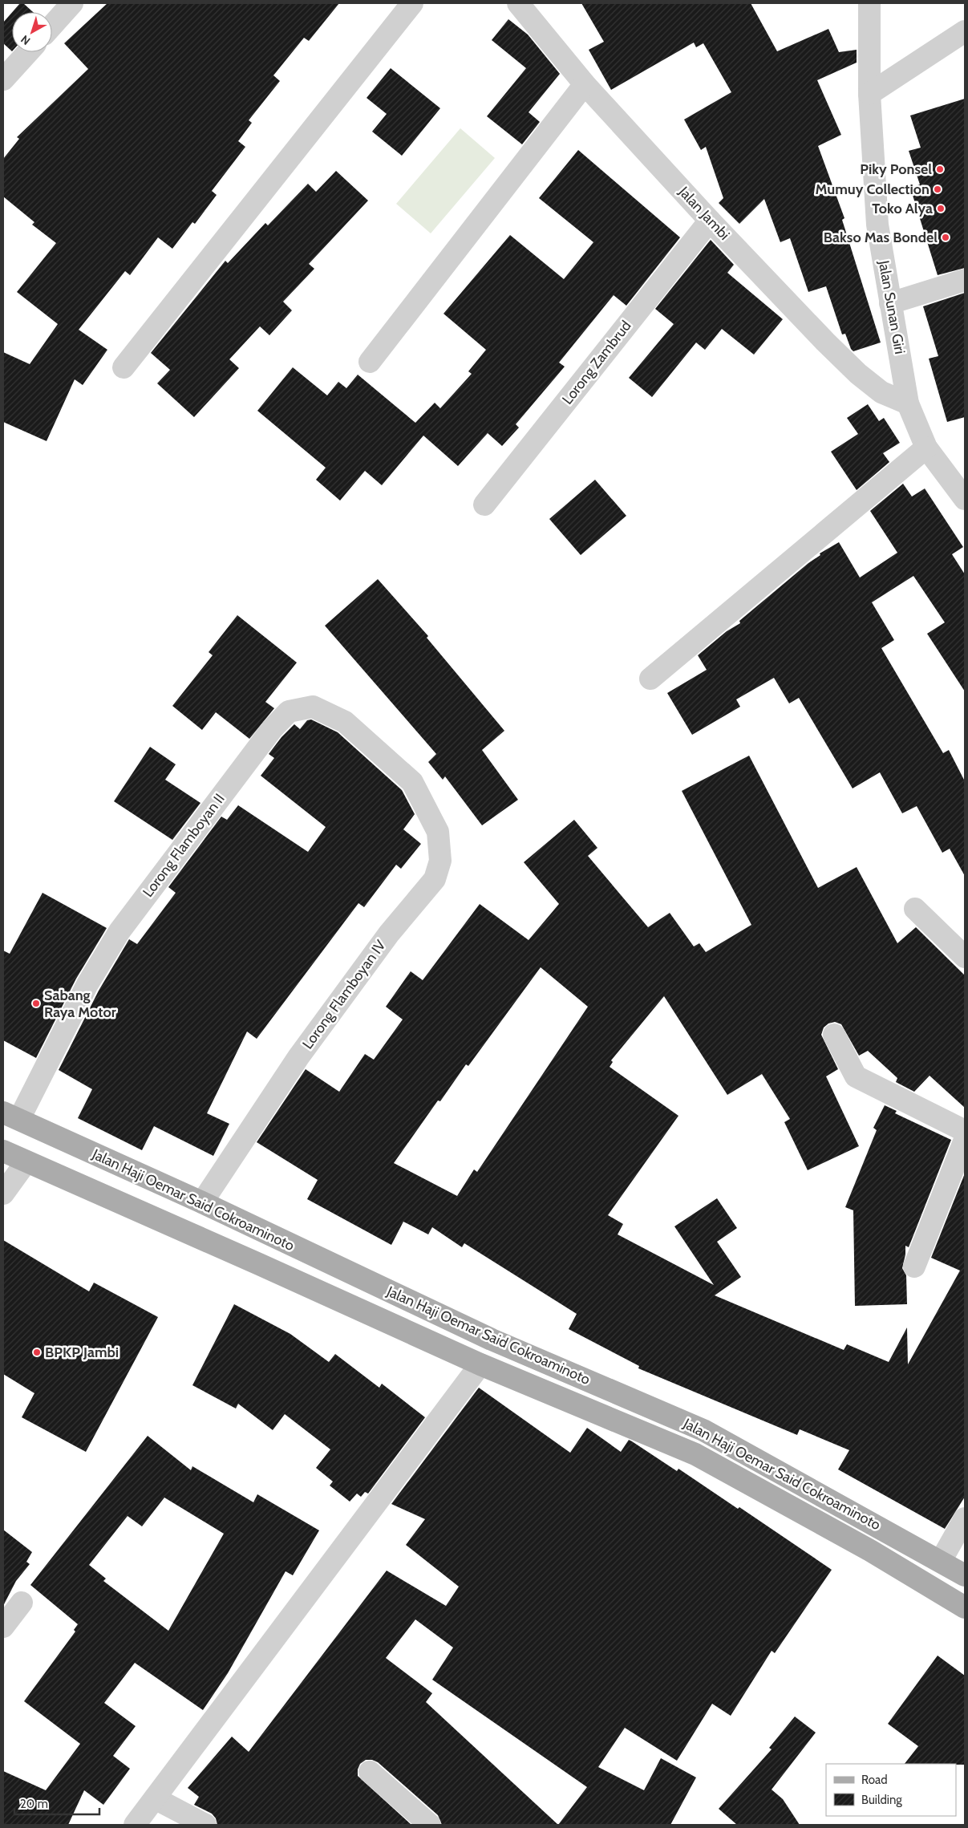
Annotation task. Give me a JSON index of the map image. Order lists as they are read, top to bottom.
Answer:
{
  "streets": {
    "main road": ["Jalan Haji Oemar Said Cokroaminoto"],
    "street": [
      "Jalan Jambi",
      "Jalan Sunan Giri",
      "Lorong Zambrud",
      "Lorong Flamboyan II",
      "Lorong Flamboyan IV"
    ]
  },
  "crossings": [
    ["Jalan Jambi", "Jalan Sunan Giri"],
    ["Jalan Jambi", "Lorong Zambrud"],
    ["Lorong Flamboyan II", "Lorong Flamboyan IV"],
    ["Lorong Flamboyan II", "Jalan Haji Oemar Said Cokroaminoto"],
    ["Lorong Flamboyan IV", "Jalan Haji Oemar Said Cokroaminoto"]
  ],
  "places": [
    "Piky Ponsel",
    "Mumuy Collection",
    "Toko Alya",
    "Bakso Mas Bondel",
    "Sabang Raya Motor",
    "BPKP Jambi"
  ],
  "legend": ["Road", "Building"],
  "scale_bar": "20 m",
  "north": "bottom left"
}
